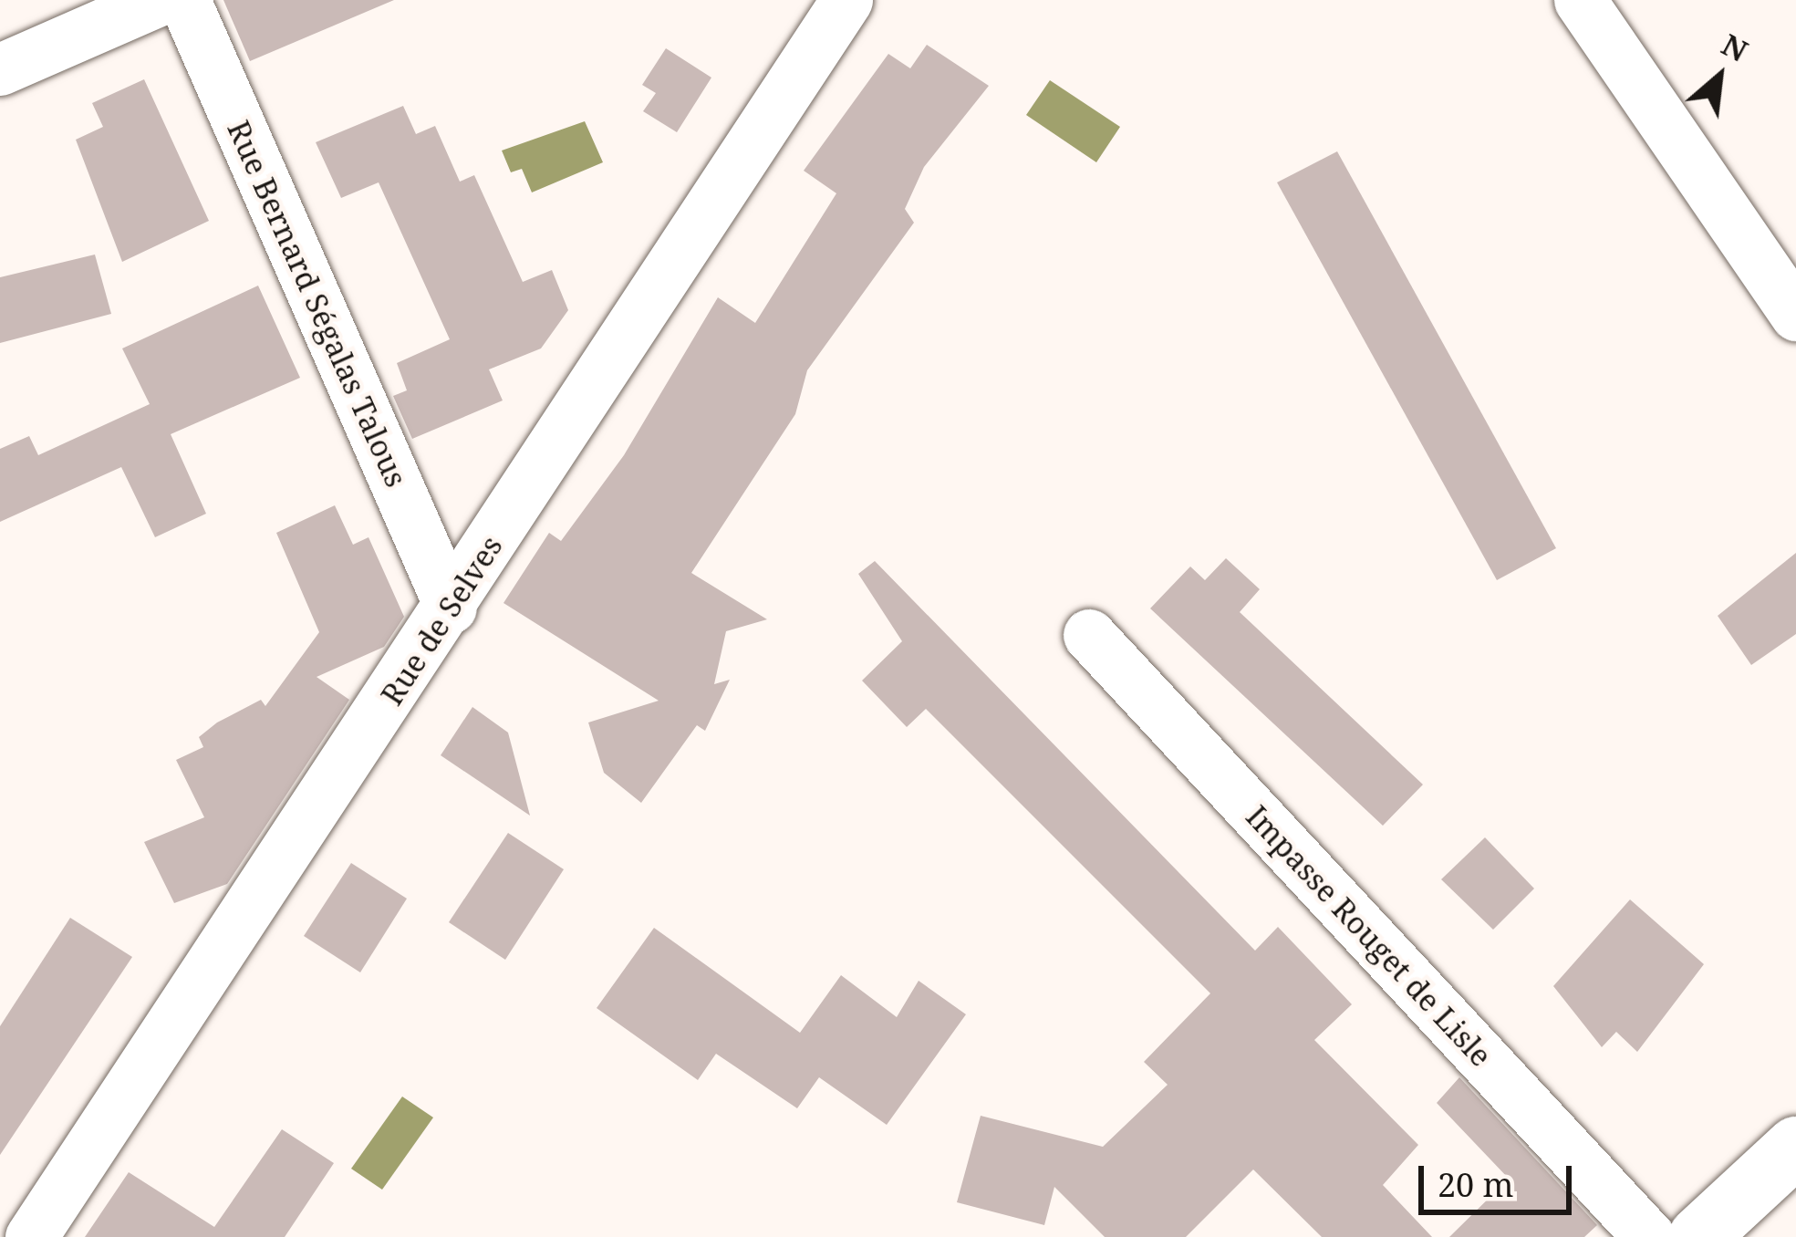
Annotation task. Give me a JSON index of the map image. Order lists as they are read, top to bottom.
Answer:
{
  "streets": {
    "street": ["Rue Bernard Ségalas Talous", "Rue de Selves", "Impasse Rouget de Lisle"]
  },
  "crossings": [
    ["Rue Bernard Ségalas Talous", "Rue de Selves"]
  ],
  "scale_bar": "20 m",
  "north": "top right"
}
